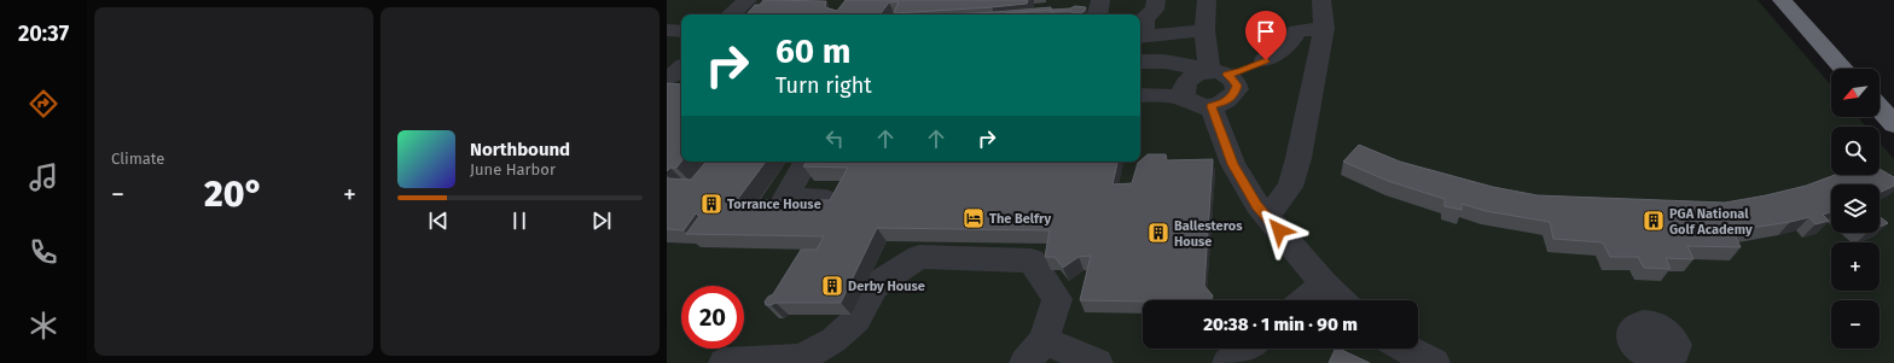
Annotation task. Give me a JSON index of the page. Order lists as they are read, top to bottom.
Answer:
{
  "places": {
    "building": [
      "Torrance House",
      "PGA National Golf Academy",
      "Ballesteros House",
      "Derby House"
    ],
    "hotel": ["The Belfry"]
  },
  "north": "bottom left",
  "page": {
    "tabs": "20:37",
    "tile": "Climate",
    "turn": ["60 m", "Turn right"],
    "map_buttons": ["+", "−"],
    "song": ["Northbound", "June Harbor"],
    "heat": ["−", "20°", "+"],
    "limit": "20",
    "trip": "20:38 · 1 min · 90 m"
  }
}
